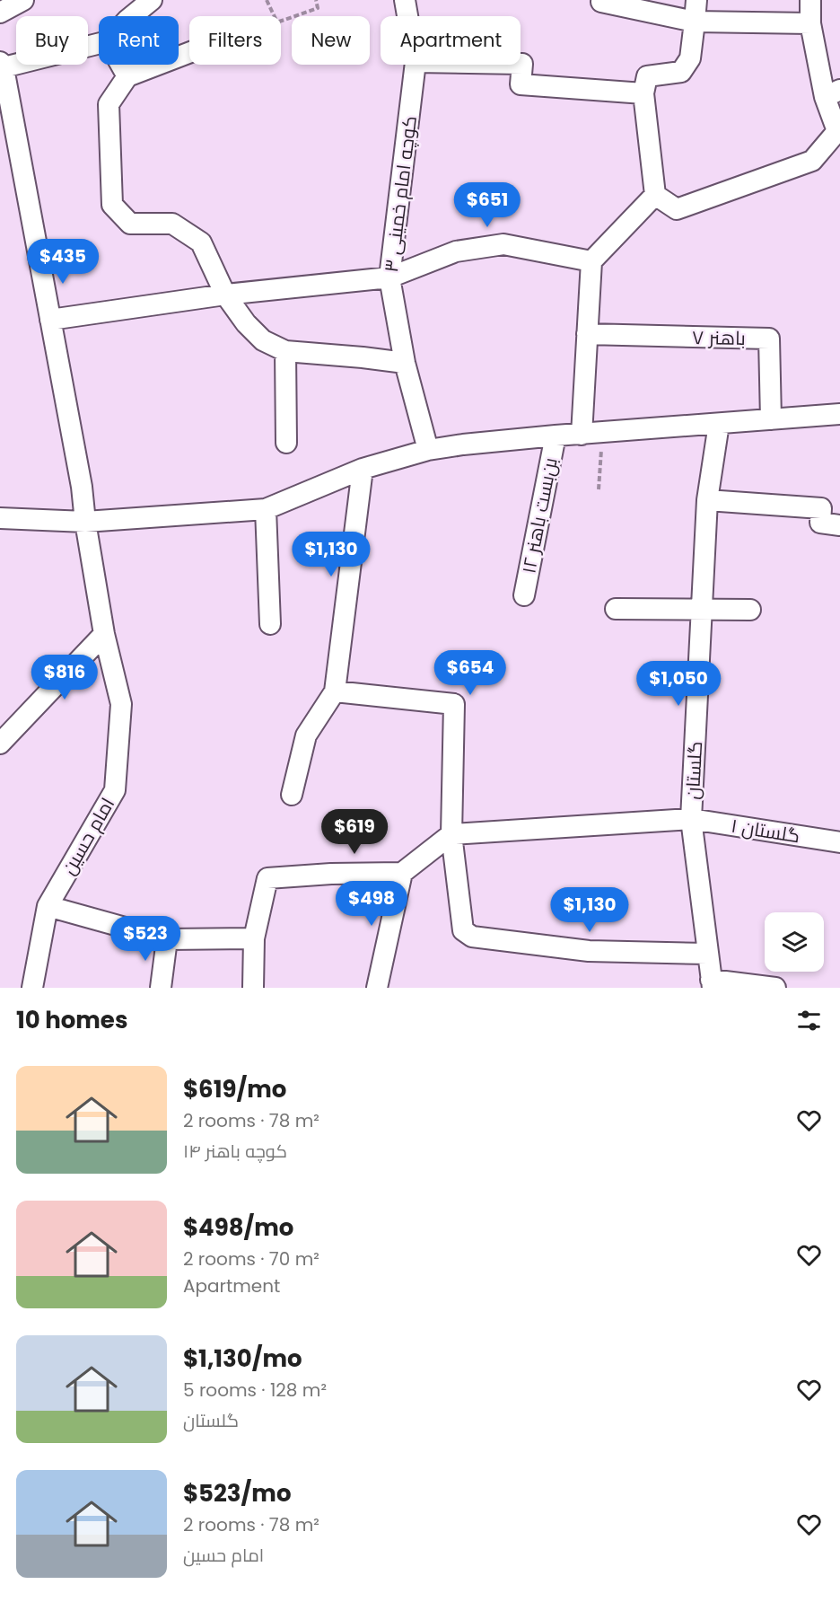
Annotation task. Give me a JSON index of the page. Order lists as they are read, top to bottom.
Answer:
{
  "streets": {
    "street": [
      "کوچه امام خمینی ۳",
      "باهنر ۷",
      "بن‌بست باهنر ۱۲",
      "گلستان",
      "گلستان ۱",
      "امام حسین"
    ]
  },
  "crossings": [
    ["گلستان", "گلستان ۱"]
  ],
  "page": {
    "chip": [
      "Buy",
      "Rent",
      "Filters",
      "New",
      "Apartment"
    ],
    "price": [
      "$651",
      "$435",
      "$1,130",
      "$654",
      "$816",
      "$1,050",
      "$619",
      "$498",
      "$1,130",
      "$523"
    ],
    "heading": "10 homes",
    "list": [
      {
        "name": "$619/mo",
        "note": "2 rooms · 78 m² · کوچه باهنر ۱۴"
      },
      {
        "name": "$498/mo",
        "note": "2 rooms · 70 m² · Apartment"
      },
      {
        "name": "$1,130/mo",
        "note": "5 rooms · 128 m² · گلستان"
      },
      {
        "name": "$523/mo",
        "note": "2 rooms · 78 m² · امام حسین"
      }
    ]
  }
}
